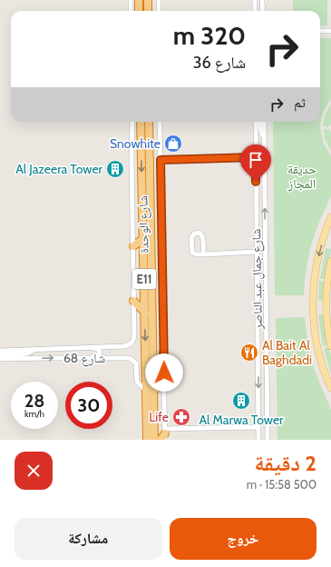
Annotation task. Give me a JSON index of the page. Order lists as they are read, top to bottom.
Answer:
{
  "streets": {
    "highway": ["شارع الوحدة", "E11"],
    "street": ["شارع جمال عبد الناصر", "شارع 68"]
  },
  "crossings": [
    ["شارع الوحدة", "شارع 68"]
  ],
  "parks": ["حديقة المجاز"],
  "places": {
    "shop": ["Snowhite"],
    "building": ["Al Jazeera Tower", "Al Marwa Tower"],
    "restaurant": ["Al Bait Al Baghdadi"],
    "pharmacy": ["Life"]
  },
  "page": {
    "turn": ["320 m", "شارع 36"],
    "then": "ثم",
    "speed": "28 km/h",
    "limit": "30",
    "heading": ["2 دقيقة", "500 m · 15:58"],
    "buttons": ["خروج", "مشاركة"]
  }
}
